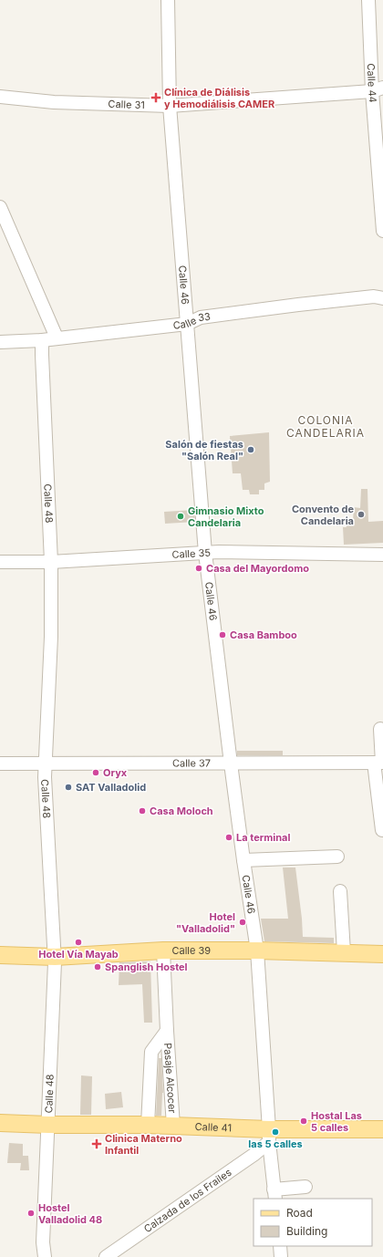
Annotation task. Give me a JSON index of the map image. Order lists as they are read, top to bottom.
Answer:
{
  "streets": {
    "main road": ["Calle 39", "Calle 41"],
    "street": [
      "Calle 44",
      "Calle 31",
      "Calle 46",
      "Calle 33",
      "Calle 48",
      "Calle 35",
      "Calle 37",
      "Pasaje Alcocer",
      "Calzada de los Frailes"
    ]
  },
  "crossings": [
    ["Calle 44", "Calle 31"],
    ["Calle 31", "Calle 46"],
    ["Calle 46", "Calle 33"],
    ["Calle 46", "Calle 35"],
    ["Calle 46", "Calle 37"],
    ["Calle 46", "Calle 39"],
    ["Calle 46", "Calle 41"],
    ["Calle 46", "Calzada de los Frailes"],
    ["Calle 33", "Calle 48"],
    ["Calle 48", "Calle 35"],
    ["Calle 48", "Calle 37"],
    ["Calle 48", "Calle 39"],
    ["Calle 48", "Calle 41"],
    ["Calle 39", "Pasaje Alcocer"],
    ["Pasaje Alcocer", "Calle 41"],
    ["Calle 41", "Calzada de los Frailes"]
  ],
  "districts": ["COLONIA CANDELARIA"],
  "places": {
    "health": ["Clínica de Diálisis y Hemodiálisis CAMER", "Clinica Materno Infantil"],
    "other": [
      "Salón de fiestas \"Salón Real\"",
      "Convento de Candelaria",
      "Gimnasio Mixto Candelaria",
      "Casa del Mayordomo",
      "Casa Bamboo",
      "Oryx",
      "SAT Valladolid",
      "Casa Moloch",
      "La terminal",
      "Hotel \"Valladolid\"",
      "Hotel Vía Mayab",
      "Spanglish Hostel",
      "Hostal Las 5 calles",
      "las 5 calles",
      "Hostel Valladolid 48"
    ]
  },
  "legend": ["Road", "Building"]
}
